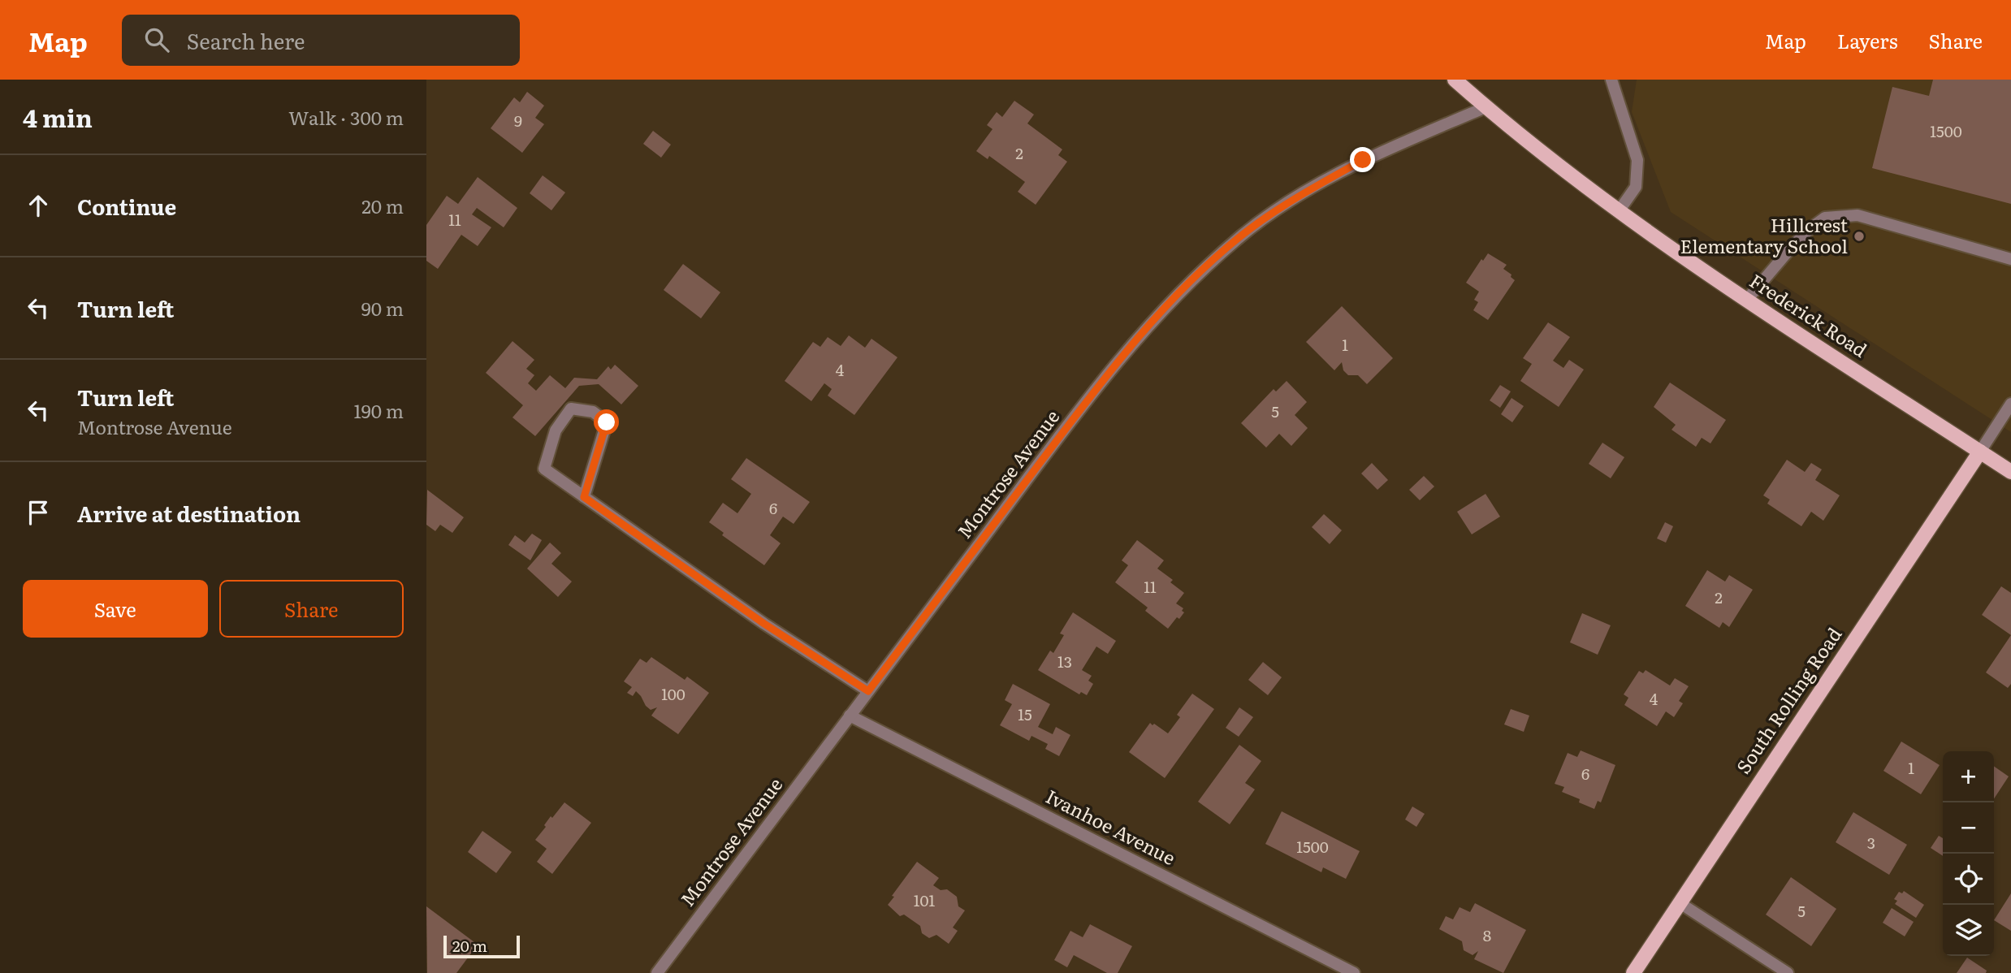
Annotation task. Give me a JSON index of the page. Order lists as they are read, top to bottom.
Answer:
{
  "streets": {
    "main road": ["Frederick Road", "South Rolling Road"],
    "street": ["Montrose Avenue", "Ivanhoe Avenue"]
  },
  "crossings": [
    ["Frederick Road", "Montrose Avenue"],
    ["Frederick Road", "South Rolling Road"],
    ["Montrose Avenue", "Ivanhoe Avenue"]
  ],
  "places": ["Hillcrest Elementary School"],
  "house_numbers": [
    "9",
    "1500",
    "2",
    "11",
    "1",
    "4",
    "5",
    "6",
    "11",
    "2",
    "13",
    "100",
    "4",
    "15",
    "1",
    "6",
    "3",
    "1500",
    "101",
    "5",
    "8"
  ],
  "scale_bar": "20 m",
  "page": {
    "header": "Map",
    "search": "Search here",
    "nav": ["Map", "Layers", "Share"],
    "heading": ["4 min", "Walk · 300 m"],
    "list": [
      ["Continue", "20 m"],
      ["Turn left", "90 m"],
      ["Turn left", "Montrose Avenue", "190 m"],
      "Arrive at destination"
    ],
    "buttons": ["Save", "Share"],
    "map_buttons": ["+", "−"],
    "scale": "20 m"
  }
}
